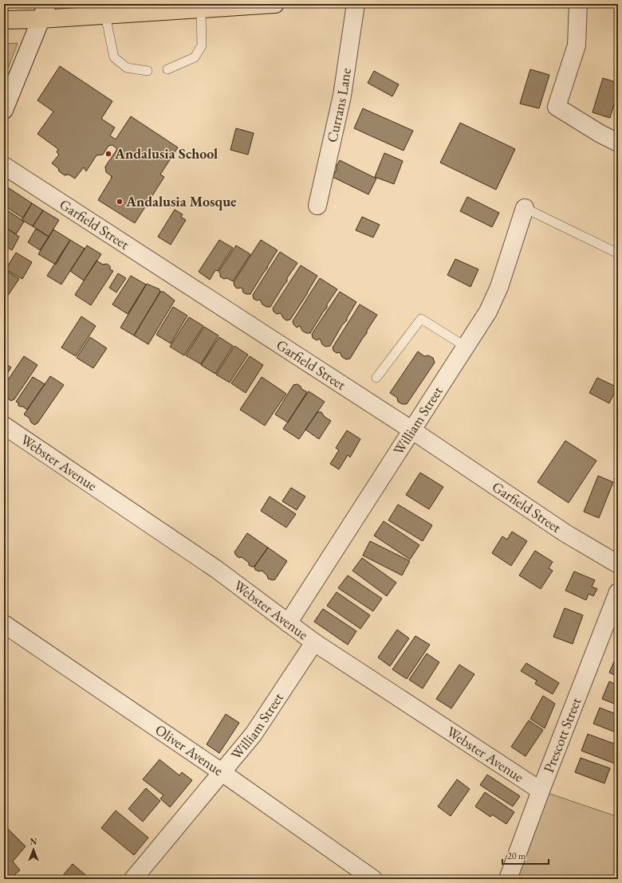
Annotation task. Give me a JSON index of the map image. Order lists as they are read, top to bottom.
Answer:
{
  "streets": {
    "street": [
      "Currans Lane",
      "Garfield Street",
      "William Street",
      "Webster Avenue",
      "Prescott Street",
      "Oliver Avenue"
    ]
  },
  "crossings": [
    ["Garfield Street", "William Street"],
    ["William Street", "Webster Avenue"],
    ["William Street", "Oliver Avenue"],
    ["Webster Avenue", "Prescott Street"]
  ],
  "places": ["Andalusia School", "Andalusia Mosque"],
  "scale_bar": "20 m",
  "north": "top"
}
